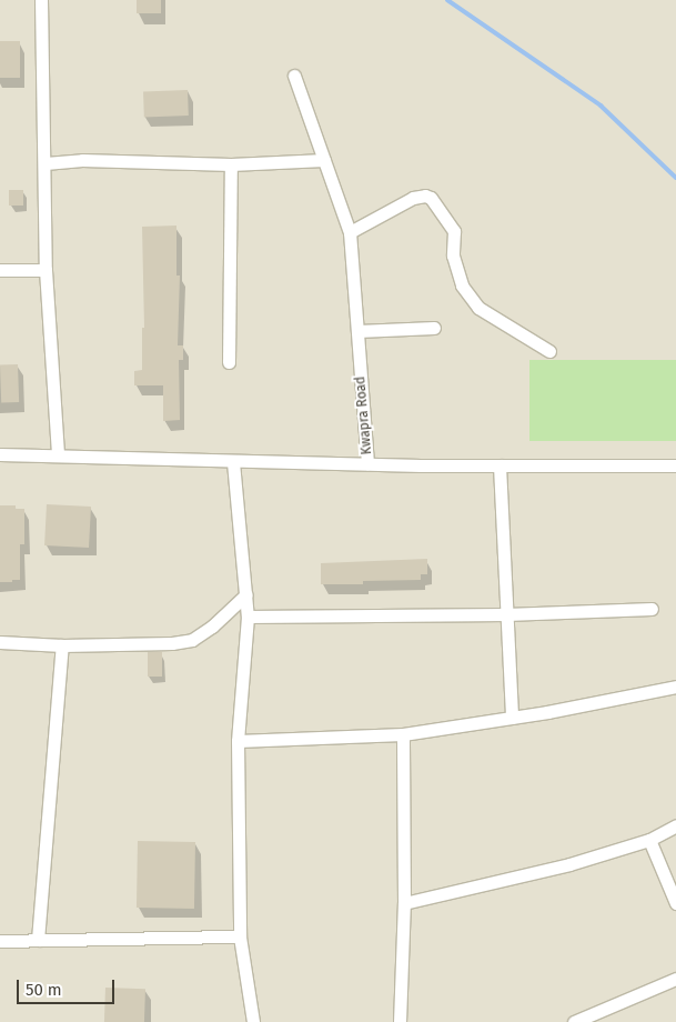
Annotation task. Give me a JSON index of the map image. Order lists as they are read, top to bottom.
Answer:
{
  "streets": {
    "street": ["Kwapra Road"]
  },
  "scale_bar": "50 m"
}
